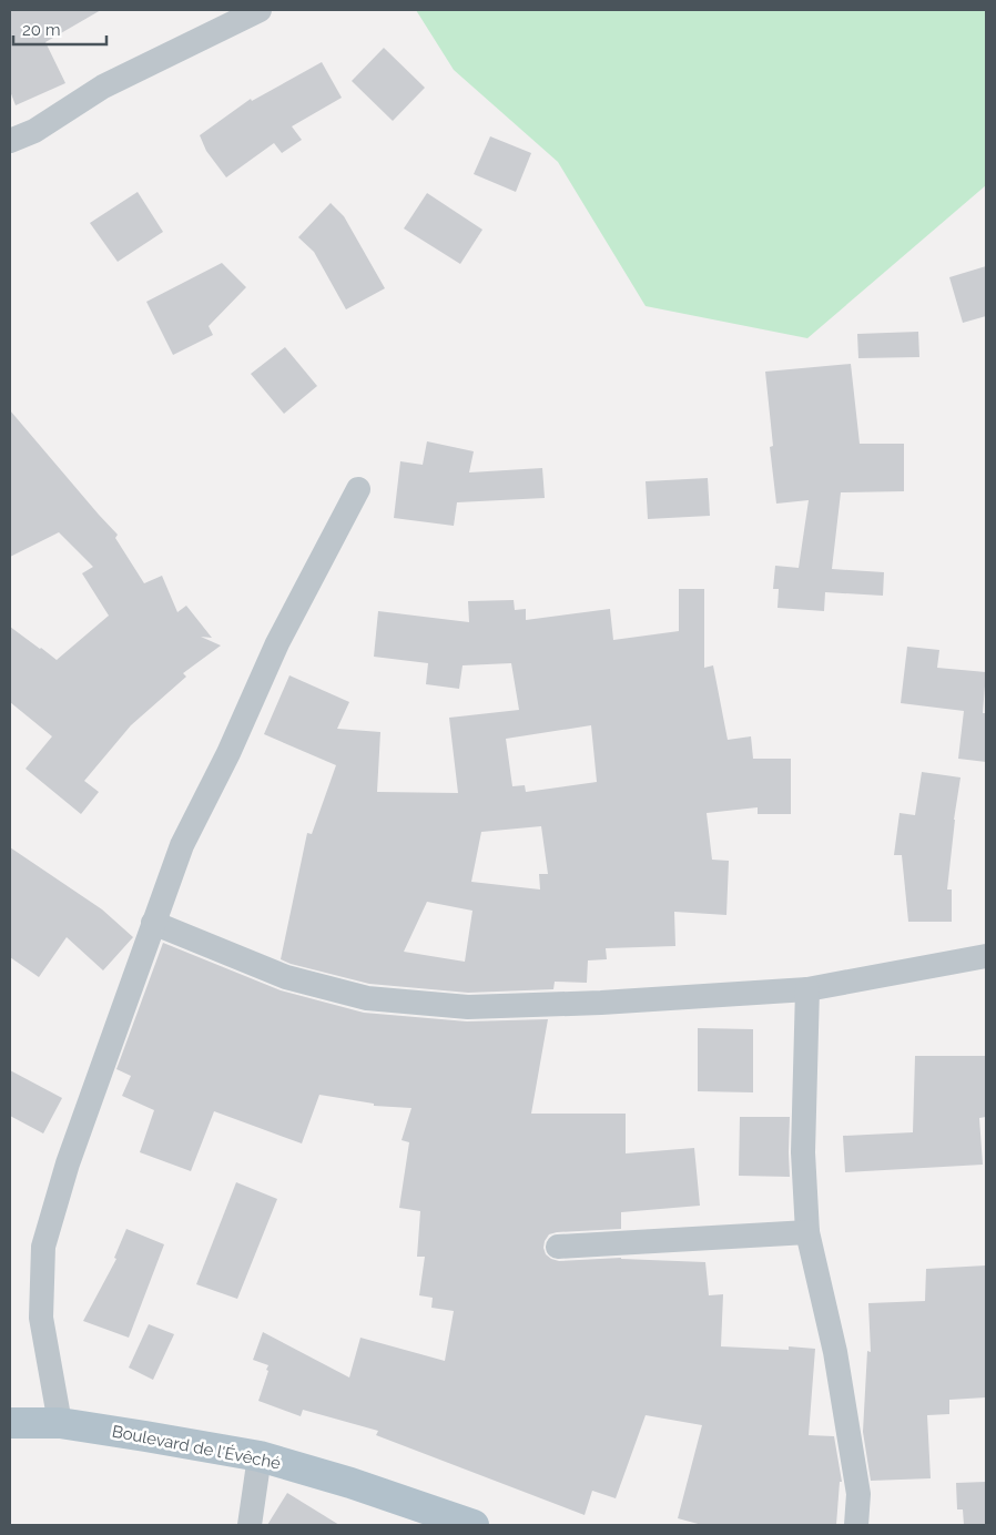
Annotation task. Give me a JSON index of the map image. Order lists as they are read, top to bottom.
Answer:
{
  "streets": {
    "main road": ["Boulevard de l'Évêché"]
  },
  "scale_bar": "20 m"
}
